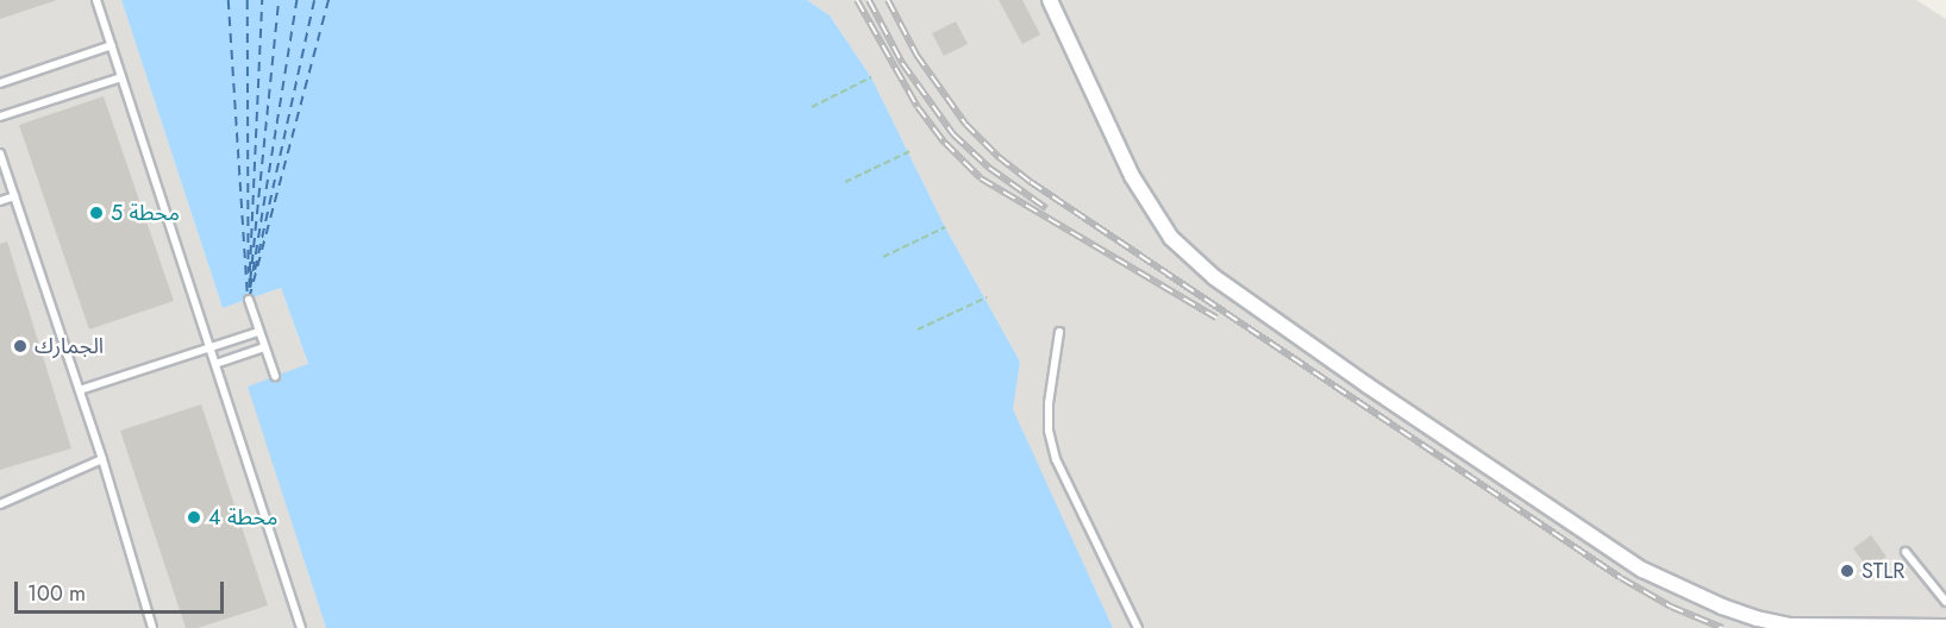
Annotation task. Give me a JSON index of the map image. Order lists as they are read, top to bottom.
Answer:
{
  "places": [
    "محطة 5",
    "الجمارك",
    "محطة 4",
    "STLR"
  ],
  "scale_bar": "100 m"
}
